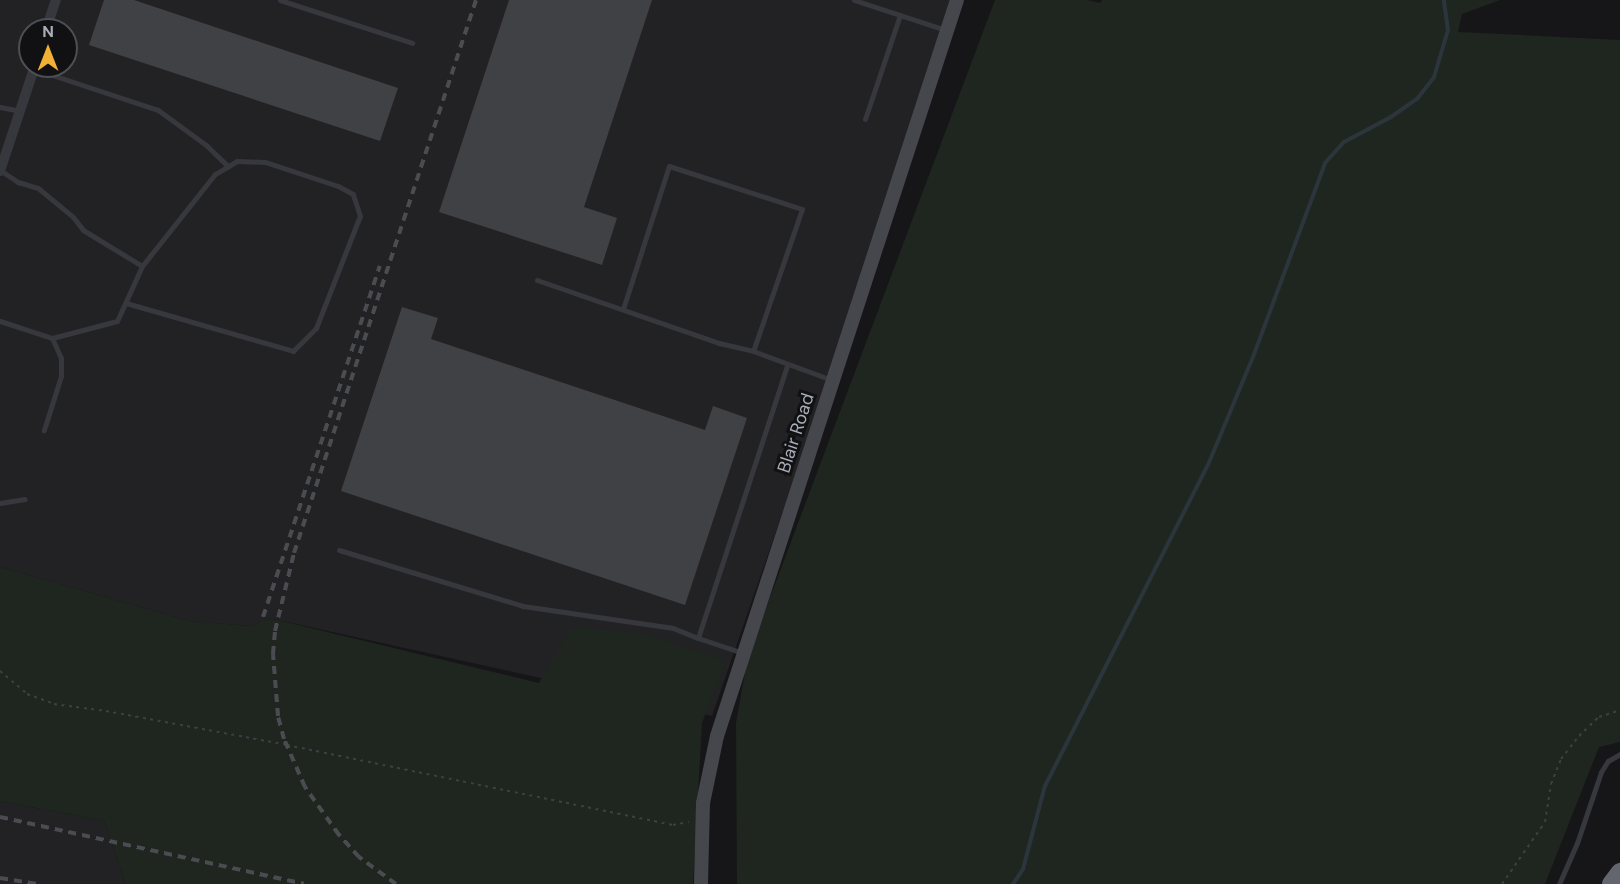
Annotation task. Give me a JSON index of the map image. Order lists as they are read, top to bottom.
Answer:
{
  "streets": {
    "street": ["Blair Road"]
  },
  "north": "top"
}
